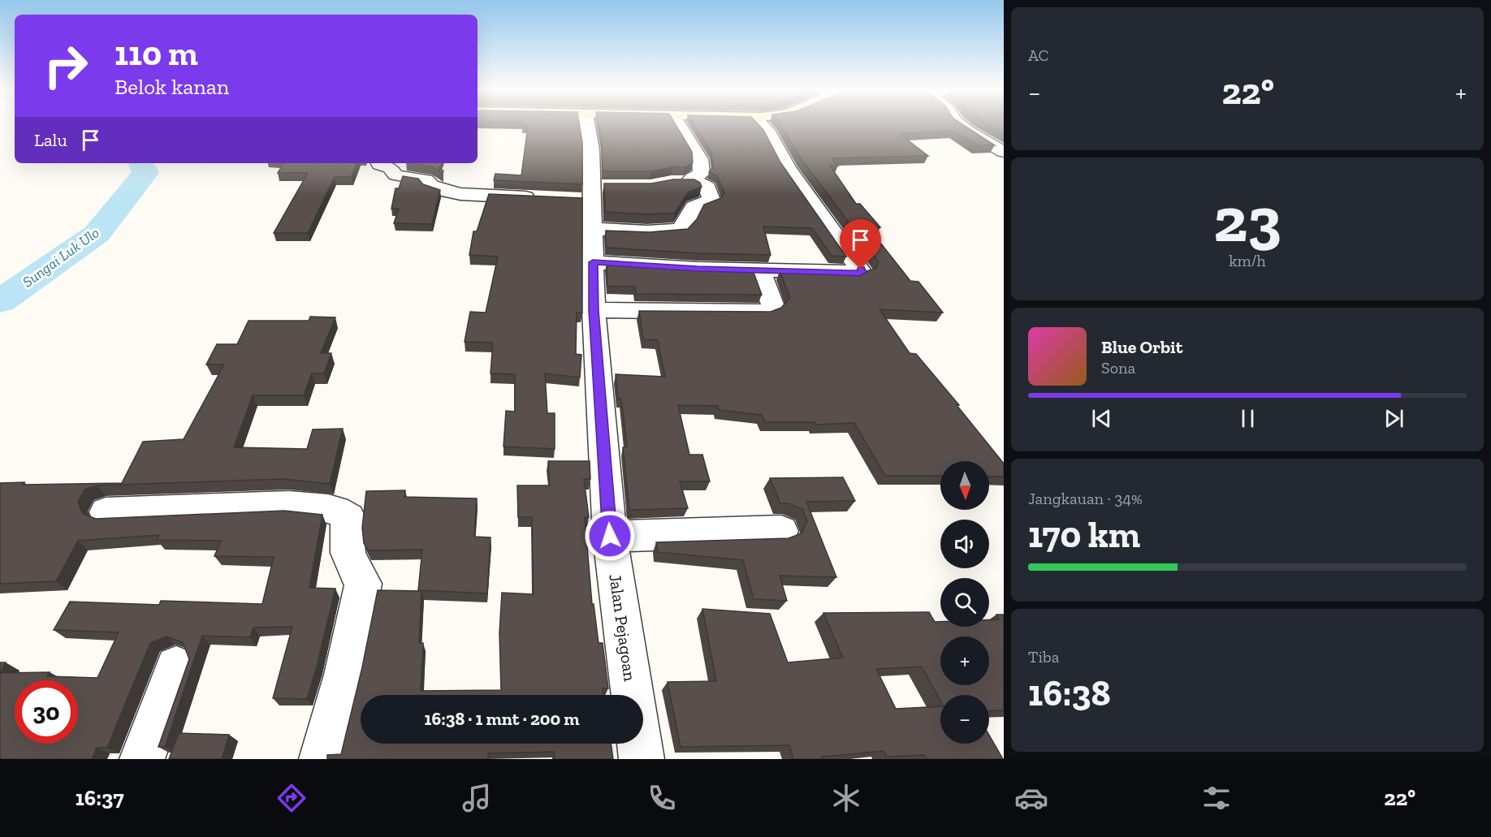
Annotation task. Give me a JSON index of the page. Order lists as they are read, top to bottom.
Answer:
{
  "streets": {
    "street": ["Jalan Pejagoan"]
  },
  "water": ["Sungai Luk Ulo"],
  "north": "bottom",
  "page": {
    "tile": [
      "AC",
      ["23", "km/h"],
      ["Jangkauan · 34%", "170 km"],
      ["Tiba", "16:38"]
    ],
    "turn": ["110 m", "Belok kanan"],
    "heat": ["−", "22°", "+"],
    "then": "Lalu",
    "song": ["Blue Orbit", "Sona"],
    "map_buttons": ["+", "−"],
    "limit": "30",
    "trip": "16:38 · 1 mnt · 200 m",
    "tabs": ["16:37", "22°"]
  }
}
